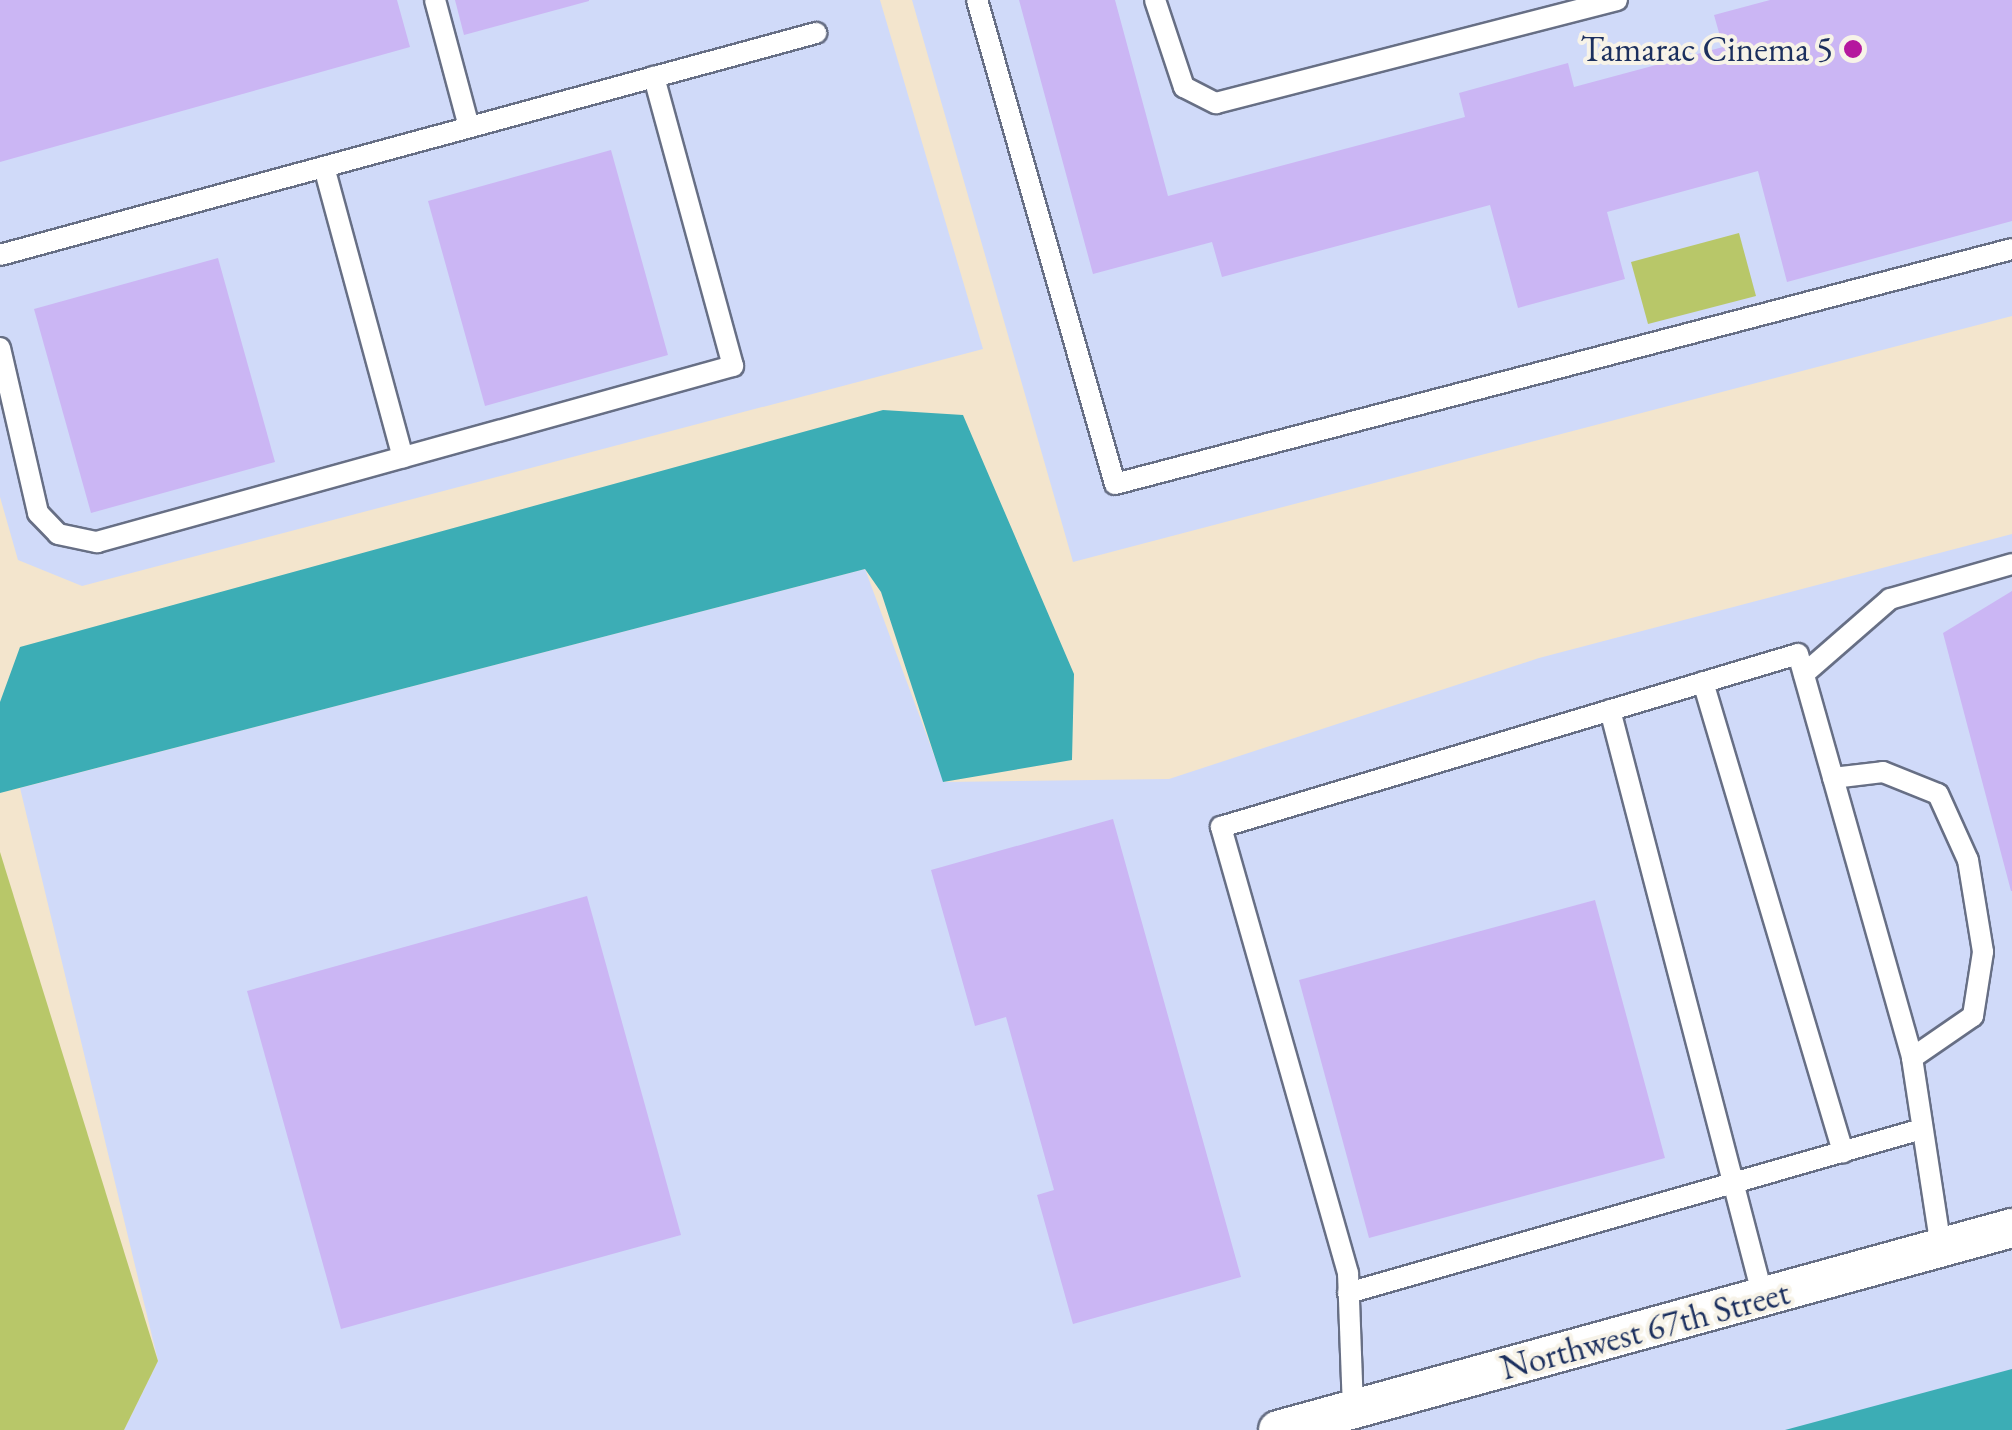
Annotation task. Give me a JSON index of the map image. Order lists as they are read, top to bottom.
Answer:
{
  "streets": {
    "street": ["Northwest 67th Street"]
  },
  "places": ["Tamarac Cinema 5"]
}
